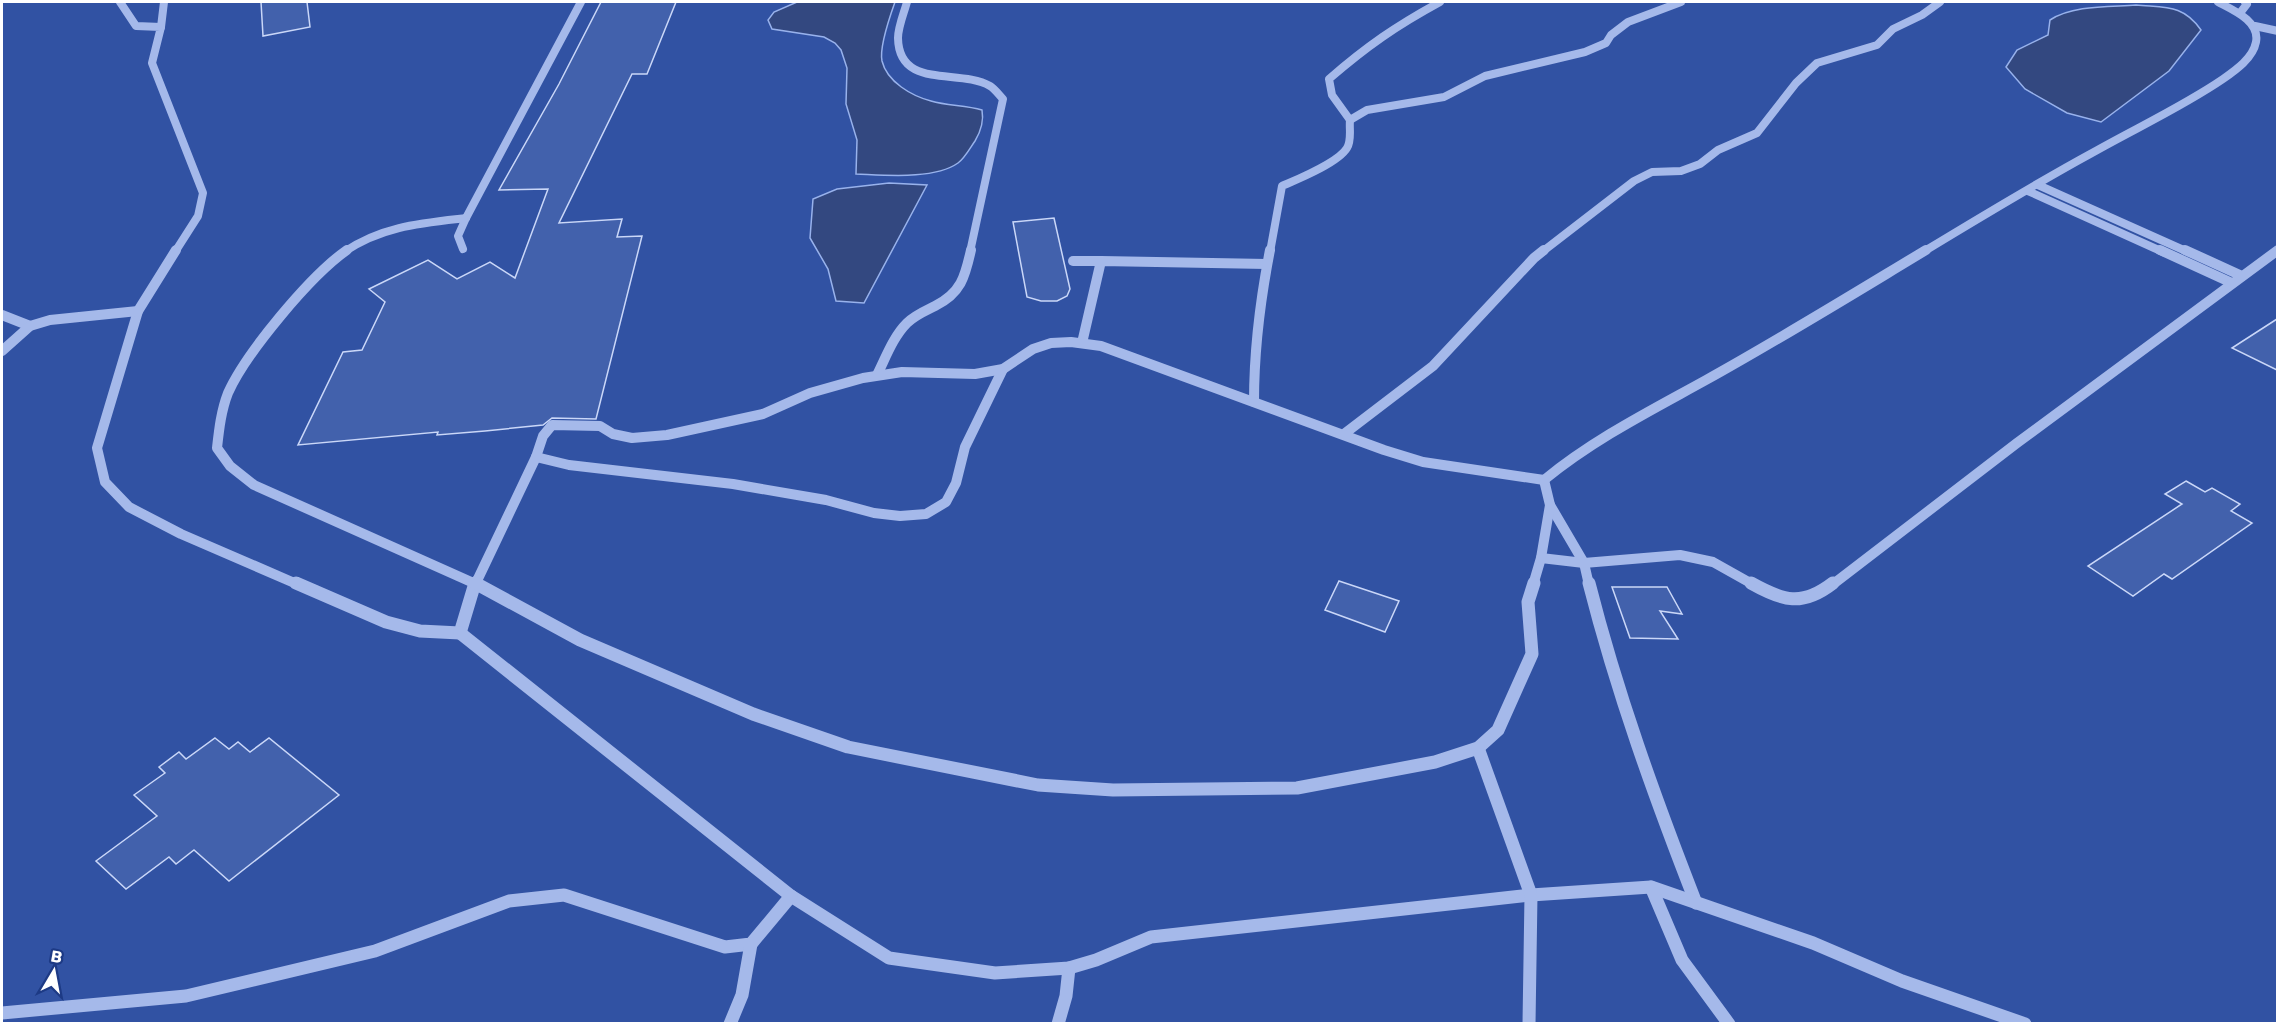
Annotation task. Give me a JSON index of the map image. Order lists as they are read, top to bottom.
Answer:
{
  "north": "top"
}
